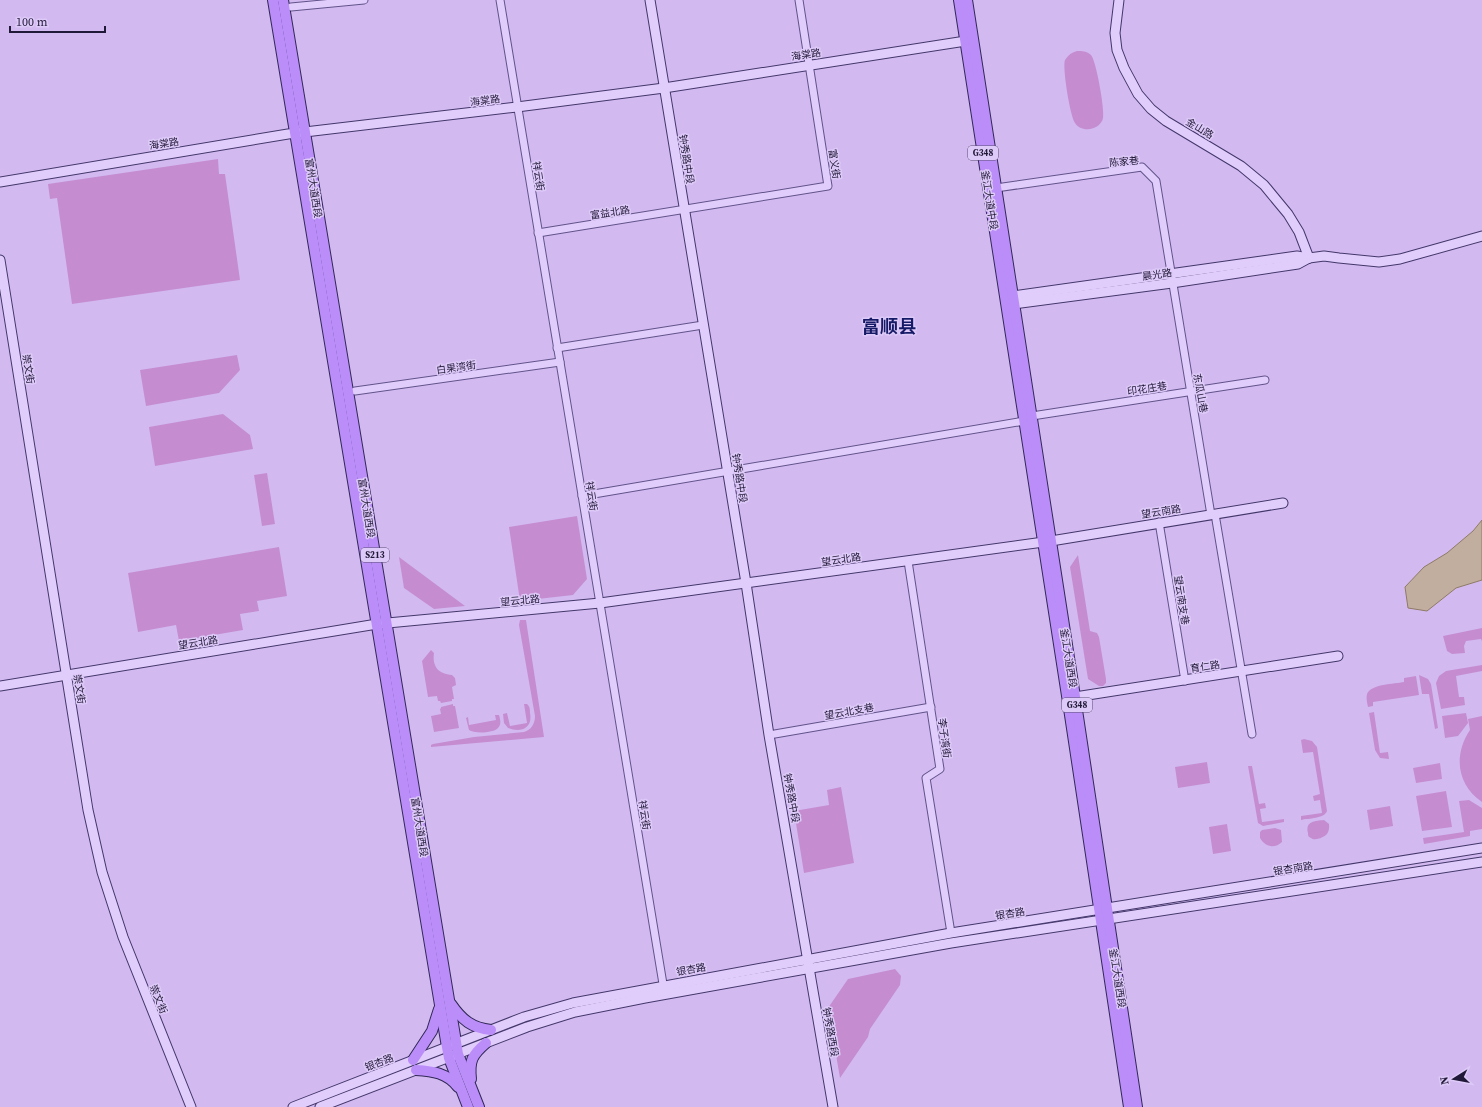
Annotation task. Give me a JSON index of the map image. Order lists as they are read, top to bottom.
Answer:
{
  "streets": {
    "main road": [
      "G348",
      "富州大道西段",
      "釜江大道中段",
      "S213",
      "釜江大道西段"
    ],
    "street": [
      "海棠路",
      "金山路",
      "钟秀路中段",
      "陈家巷",
      "富义街",
      "祥云街",
      "富益北路",
      "晨光路",
      "白果湾街",
      "崇文街",
      "印花庄巷",
      "东瓜山巷",
      "望云南路",
      "望云北路",
      "望云南支巷",
      "育仁路",
      "望云北支巷",
      "李子湾街",
      "银杏南路",
      "银杏路",
      "钟秀路西段"
    ]
  },
  "crossings": [
    ["海棠路", "钟秀路中段"],
    ["海棠路", "富义街"],
    ["海棠路", "祥云街"],
    ["海棠路", "富州大道西段"],
    ["海棠路", "釜江大道中段"],
    ["金山路", "晨光路"],
    ["钟秀路中段", "富义街"],
    ["钟秀路中段", "富益北路"],
    ["钟秀路中段", "印花庄巷"],
    ["钟秀路中段", "望云北路"],
    ["钟秀路中段", "望云北支巷"],
    ["钟秀路中段", "银杏路"],
    ["钟秀路中段", "钟秀路西段"],
    ["陈家巷", "釜江大道中段"],
    ["陈家巷", "晨光路"],
    ["陈家巷", "东瓜山巷"],
    ["富义街", "富益北路"],
    ["祥云街", "富益北路"],
    ["祥云街", "白果湾街"],
    ["祥云街", "印花庄巷"],
    ["祥云街", "望云北路"],
    ["祥云街", "银杏路"],
    ["富州大道西段", "望云北路"],
    ["富州大道西段", "银杏路"],
    ["釜江大道中段", "晨光路"],
    ["釜江大道中段", "釜江大道西段"],
    ["晨光路", "东瓜山巷"],
    ["晨光路", "釜江大道西段"],
    ["崇文街", "望云北路"],
    ["印花庄巷", "东瓜山巷"],
    ["印花庄巷", "釜江大道西段"],
    ["东瓜山巷", "望云南路"],
    ["东瓜山巷", "育仁路"],
    ["望云南路", "望云北路"],
    ["望云南路", "望云南支巷"],
    ["望云南路", "釜江大道西段"],
    ["望云北路", "釜江大道西段"],
    ["望云北路", "李子湾街"],
    ["望云南支巷", "育仁路"],
    ["釜江大道西段", "育仁路"],
    ["釜江大道西段", "银杏南路"],
    ["釜江大道西段", "银杏路"],
    ["望云北支巷", "李子湾街"],
    ["李子湾街", "银杏路"],
    ["银杏南路", "银杏路"],
    ["银杏路", "钟秀路西段"]
  ],
  "districts": ["富顺县"],
  "scale_bar": "100 m",
  "north": "left"
}
